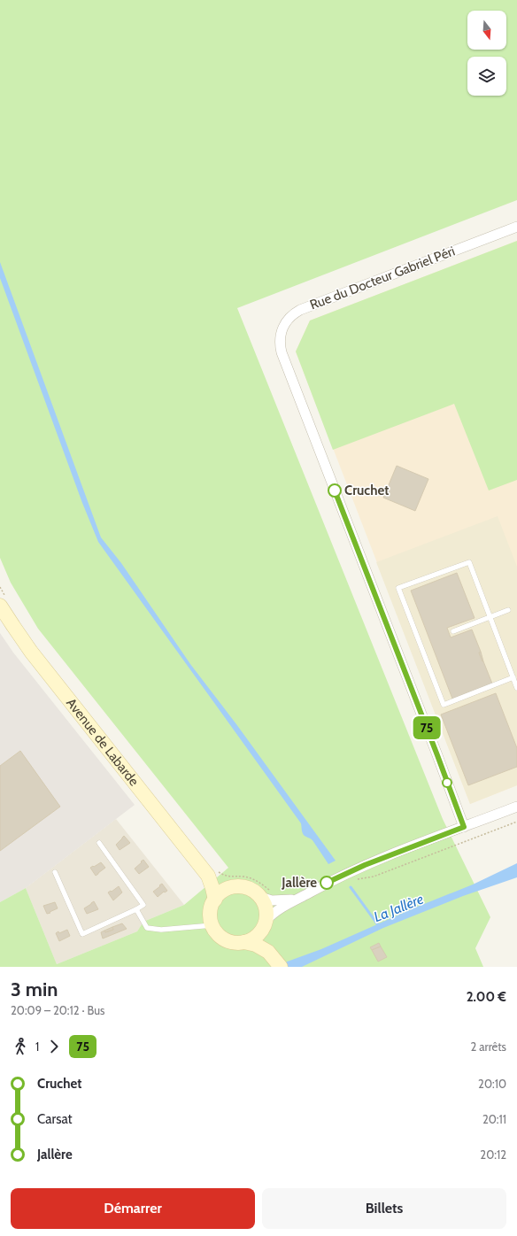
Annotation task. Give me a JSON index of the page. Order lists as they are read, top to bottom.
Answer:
{
  "streets": {
    "main road": ["Avenue de Labarde"],
    "street": ["Rue du Docteur Gabriel Péri"]
  },
  "water": ["La Jallère"],
  "places": ["Cruchet", "Jallère"],
  "lines": ["bus line 75"],
  "north": "bottom",
  "page": {
    "on_map": "75",
    "heading": ["3 min", "20:09 – 20:12 · Bus", "2.00 €"],
    "legs": ["1", "75", "2 arrêts"],
    "list": [
      {
        "name": "Cruchet",
        "value": "20:10"
      },
      {
        "name": "Carsat",
        "value": "20:11"
      },
      {
        "name": "Jallère",
        "value": "20:12"
      }
    ],
    "buttons": ["Démarrer", "Billets"]
  }
}
